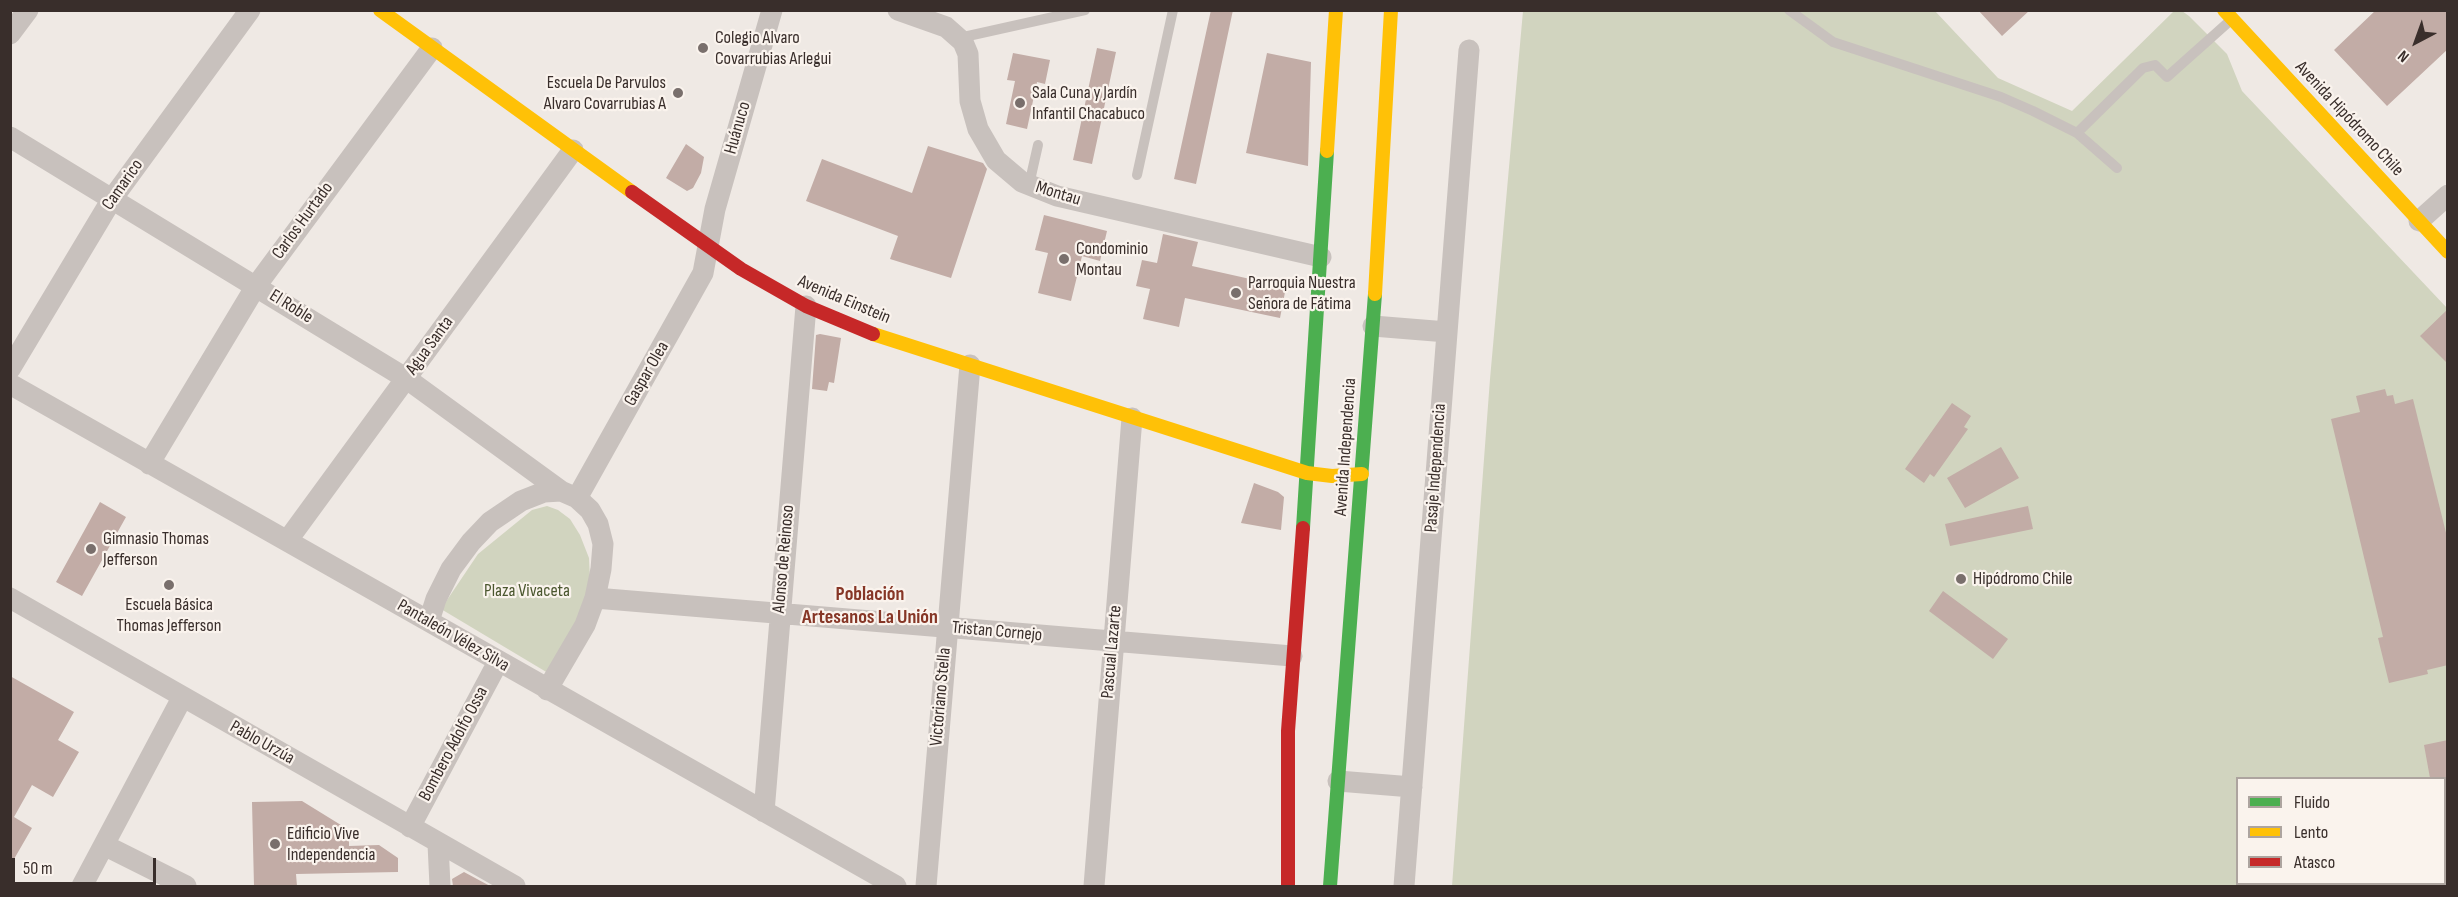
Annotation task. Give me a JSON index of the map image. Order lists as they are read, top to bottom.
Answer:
{
  "streets": {
    "main road": ["Avenida Hipódromo Chile", "Avenida Einstein", "Avenida Independencia"],
    "street": [
      "Huánuco",
      "Camarico",
      "Montau",
      "Carlos Hurtado",
      "El Roble",
      "Agua Santa",
      "Gaspar Olea",
      "Pasaje Independencia",
      "Alonso de Reinoso",
      "Tristan Cornejo",
      "Pantaleón Vélez Silva",
      "Pascual Lazarte",
      "Victoriano Stella",
      "Pablo Urzúa",
      "Bombero Adolfo Ossa"
    ]
  },
  "crossings": [
    ["Huánuco", "Avenida Einstein"],
    ["Huánuco", "Gaspar Olea"],
    ["Camarico", "El Roble"],
    ["Montau", "Avenida Independencia"],
    ["Carlos Hurtado", "Avenida Einstein"],
    ["Carlos Hurtado", "El Roble"],
    ["Carlos Hurtado", "Pantaleón Vélez Silva"],
    ["Avenida Einstein", "Agua Santa"],
    ["Avenida Einstein", "Gaspar Olea"],
    ["Avenida Einstein", "Avenida Independencia"],
    ["Avenida Einstein", "Alonso de Reinoso"],
    ["Avenida Einstein", "Pascual Lazarte"],
    ["Avenida Einstein", "Victoriano Stella"],
    ["El Roble", "Agua Santa"],
    ["El Roble", "Gaspar Olea"],
    ["El Roble", "Tristan Cornejo"],
    ["El Roble", "Pantaleón Vélez Silva"],
    ["El Roble", "Bombero Adolfo Ossa"],
    ["Agua Santa", "Pantaleón Vélez Silva"],
    ["Gaspar Olea", "Tristan Cornejo"],
    ["Gaspar Olea", "Pantaleón Vélez Silva"],
    ["Gaspar Olea", "Bombero Adolfo Ossa"],
    ["Avenida Independencia", "Tristan Cornejo"],
    ["Alonso de Reinoso", "Tristan Cornejo"],
    ["Alonso de Reinoso", "Pantaleón Vélez Silva"],
    ["Tristan Cornejo", "Pantaleón Vélez Silva"],
    ["Tristan Cornejo", "Pascual Lazarte"],
    ["Tristan Cornejo", "Victoriano Stella"],
    ["Tristan Cornejo", "Bombero Adolfo Ossa"],
    ["Pantaleón Vélez Silva", "Bombero Adolfo Ossa"],
    ["Pablo Urzúa", "Bombero Adolfo Ossa"]
  ],
  "districts": ["Población Artesanos La Unión"],
  "parks": ["Plaza Vivaceta"],
  "places": [
    "Colegio Alvaro Covarrubias Arlegui",
    "Escuela De Parvulos Alvaro Covarrubias A",
    "Sala Cuna y Jardín Infantil Chacabuco",
    "Condominio Montau",
    "Parroquia Nuestra Señora de Fátima",
    "Gimnasio Thomas Jefferson",
    "Hipódromo Chile",
    "Escuela Básica Thomas Jefferson",
    "Edificio Vive Independencia"
  ],
  "legend": ["Fluido", "Lento", "Atasco"],
  "scale_bar": "50 m",
  "north": "bottom left"
}
